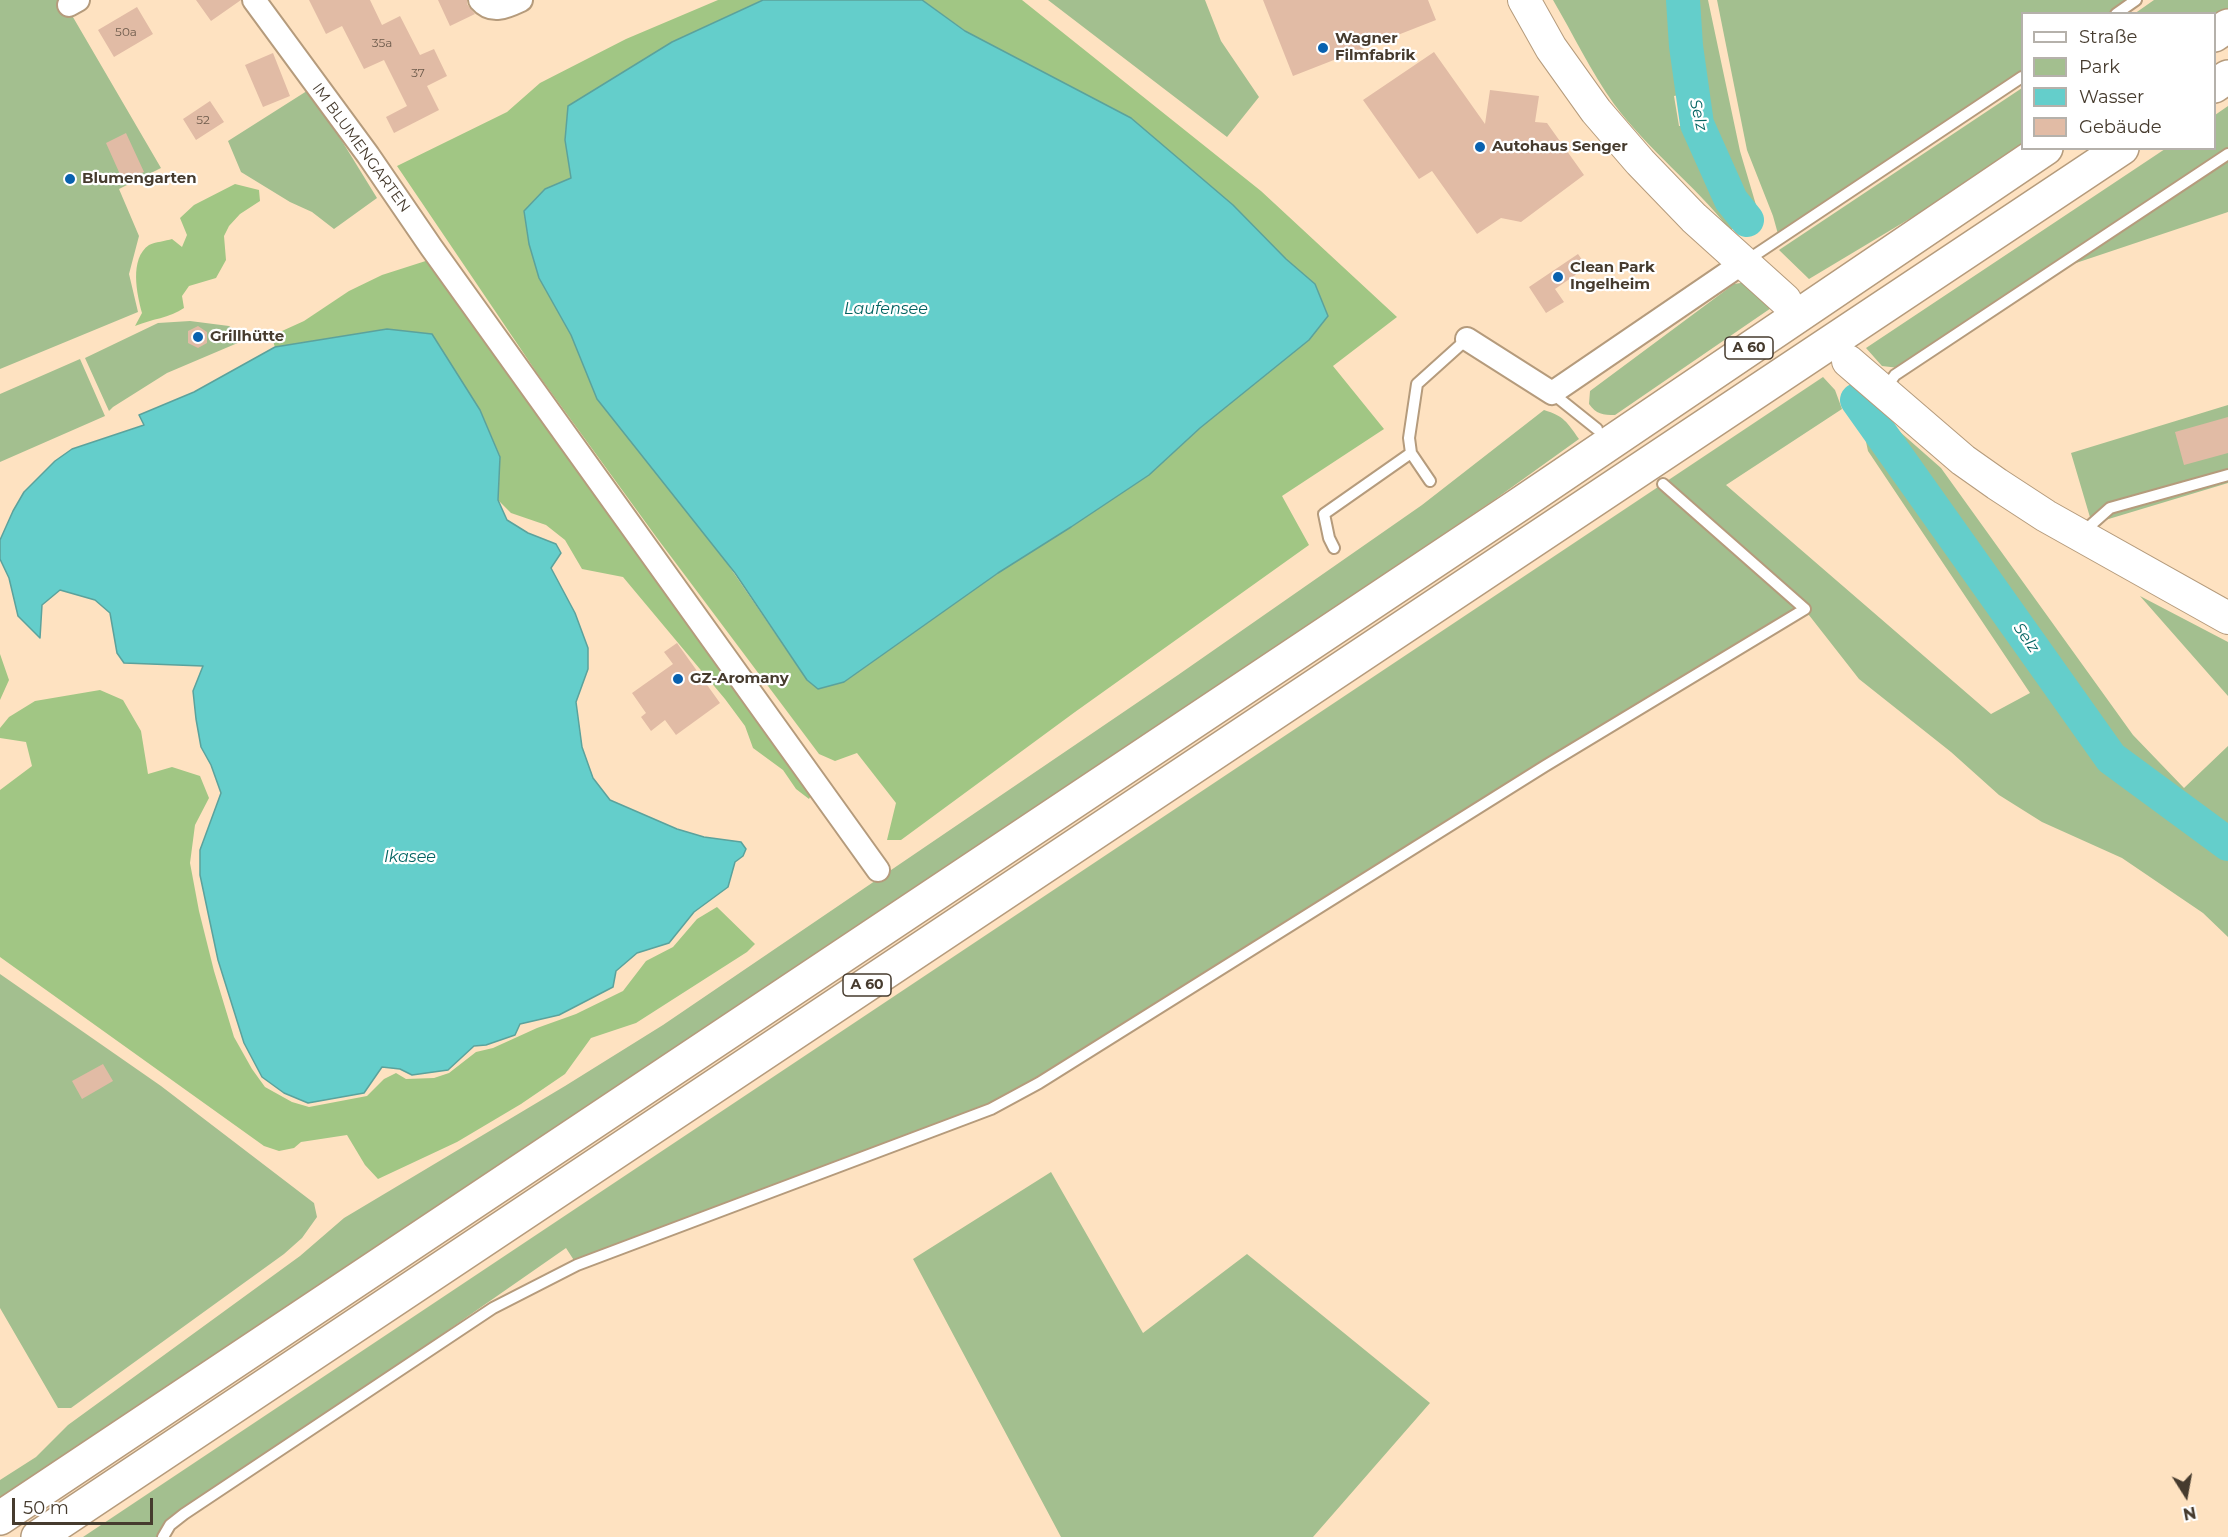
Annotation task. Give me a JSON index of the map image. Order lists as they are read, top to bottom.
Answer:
{
  "streets": {
    "highway": ["A 60"],
    "street": ["IM BLUMENGARTEN"]
  },
  "water": ["Selz", "Laufensee", "Ikasee"],
  "places": [
    "Wagner Filmfabrik",
    "Autohaus Senger",
    "Blumengarten",
    "Clean Park Ingelheim",
    "Grillhütte",
    "GZ-Aromany"
  ],
  "house_numbers": [
    "50a",
    "35a",
    "37",
    "52"
  ],
  "legend": [
    "Straße",
    "Park",
    "Wasser",
    "Gebäude"
  ],
  "scale_bar": "50 m",
  "north": "bottom"
}
